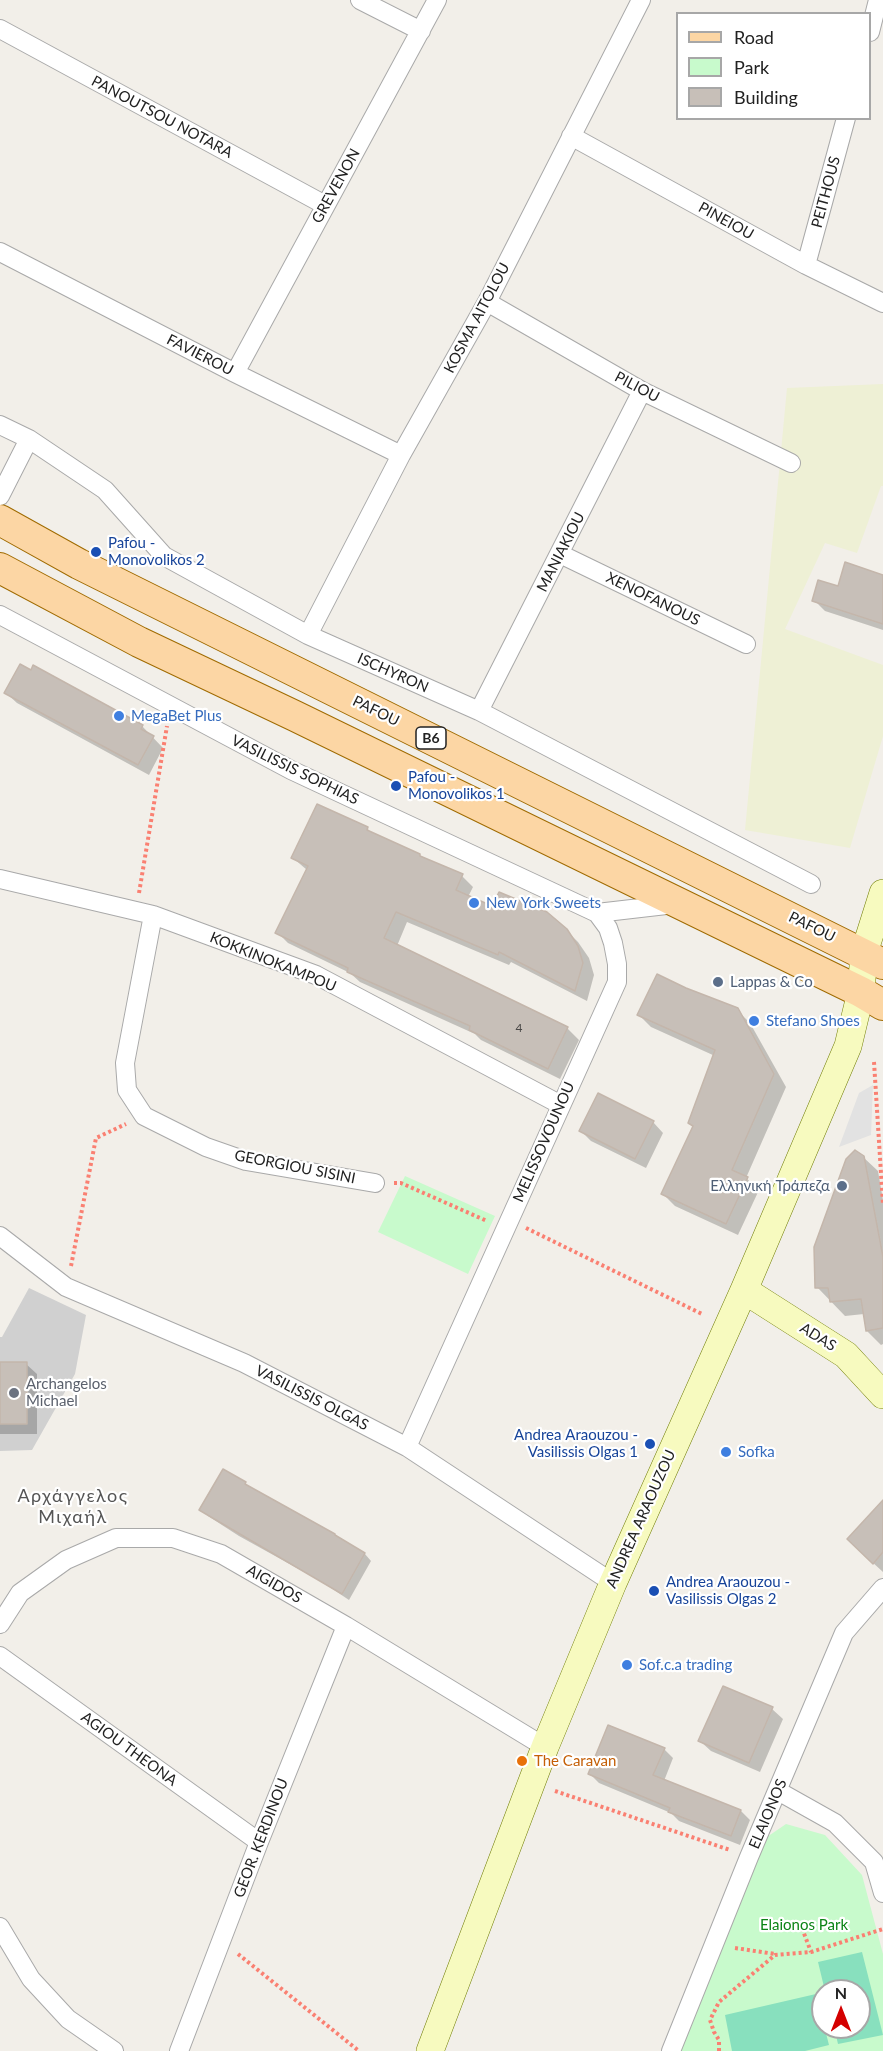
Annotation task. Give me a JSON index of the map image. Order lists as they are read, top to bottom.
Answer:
{
  "streets": {
    "main road": [
      "PAFOU",
      "B6",
      "ADAS",
      "ANDREA ARAOUZOU"
    ],
    "street": [
      "PANOUTSOU NOTARA",
      "GREVENON",
      "PEITHOUS",
      "PINEIOU",
      "KOSMA AITOLOU",
      "FAVIEROU",
      "PILIOU",
      "MANIAKIOU",
      "XENOFANOUS",
      "ISCHYRON",
      "VASILISSIS SOPHIAS",
      "KOKKINOKAMPOU",
      "MELISSOVOUNOU",
      "GEORGIOU SISINI",
      "VASILISSIS OLGAS",
      "AIGIDOS",
      "AGIOU THEONA",
      "ELAIONOS",
      "GEOR. KERDINOU"
    ]
  },
  "crossings": [
    ["PANOUTSOU NOTARA", "GREVENON"],
    ["GREVENON", "FAVIEROU"],
    ["PEITHOUS", "PINEIOU"],
    ["PINEIOU", "KOSMA AITOLOU"],
    ["KOSMA AITOLOU", "FAVIEROU"],
    ["KOSMA AITOLOU", "PILIOU"],
    ["KOSMA AITOLOU", "ISCHYRON"],
    ["PILIOU", "MANIAKIOU"],
    ["MANIAKIOU", "XENOFANOUS"],
    ["MANIAKIOU", "ISCHYRON"],
    ["PAFOU", "ANDREA ARAOUZOU"],
    ["VASILISSIS SOPHIAS", "MELISSOVOUNOU"],
    ["KOKKINOKAMPOU", "MELISSOVOUNOU"],
    ["MELISSOVOUNOU", "VASILISSIS OLGAS"],
    ["ADAS", "ANDREA ARAOUZOU"],
    ["VASILISSIS OLGAS", "ANDREA ARAOUZOU"],
    ["ANDREA ARAOUZOU", "AIGIDOS"],
    ["AIGIDOS", "GEOR. KERDINOU"],
    ["AGIOU THEONA", "GEOR. KERDINOU"]
  ],
  "districts": ["Αρχάγγελος Μιχαήλ"],
  "parks": ["Elaionos Park"],
  "places": [
    "Pafou - Monovolikos 2",
    "MegaBet Plus",
    "Pafou - Monovolikos 1",
    "New York Sweets",
    "Lappas & Co",
    "Stefano Shoes",
    "Ελληνική Τράπεζα",
    "Archangelos Michael",
    "Andrea Araouzou - Vasilissis Olgas 1",
    "Sofka",
    "Andrea Araouzou - Vasilissis Olgas 2",
    "Sof.c.a trading",
    "The Caravan"
  ],
  "house_numbers": ["4"],
  "legend": ["Road", "Park", "Building"],
  "north": "top"
}
